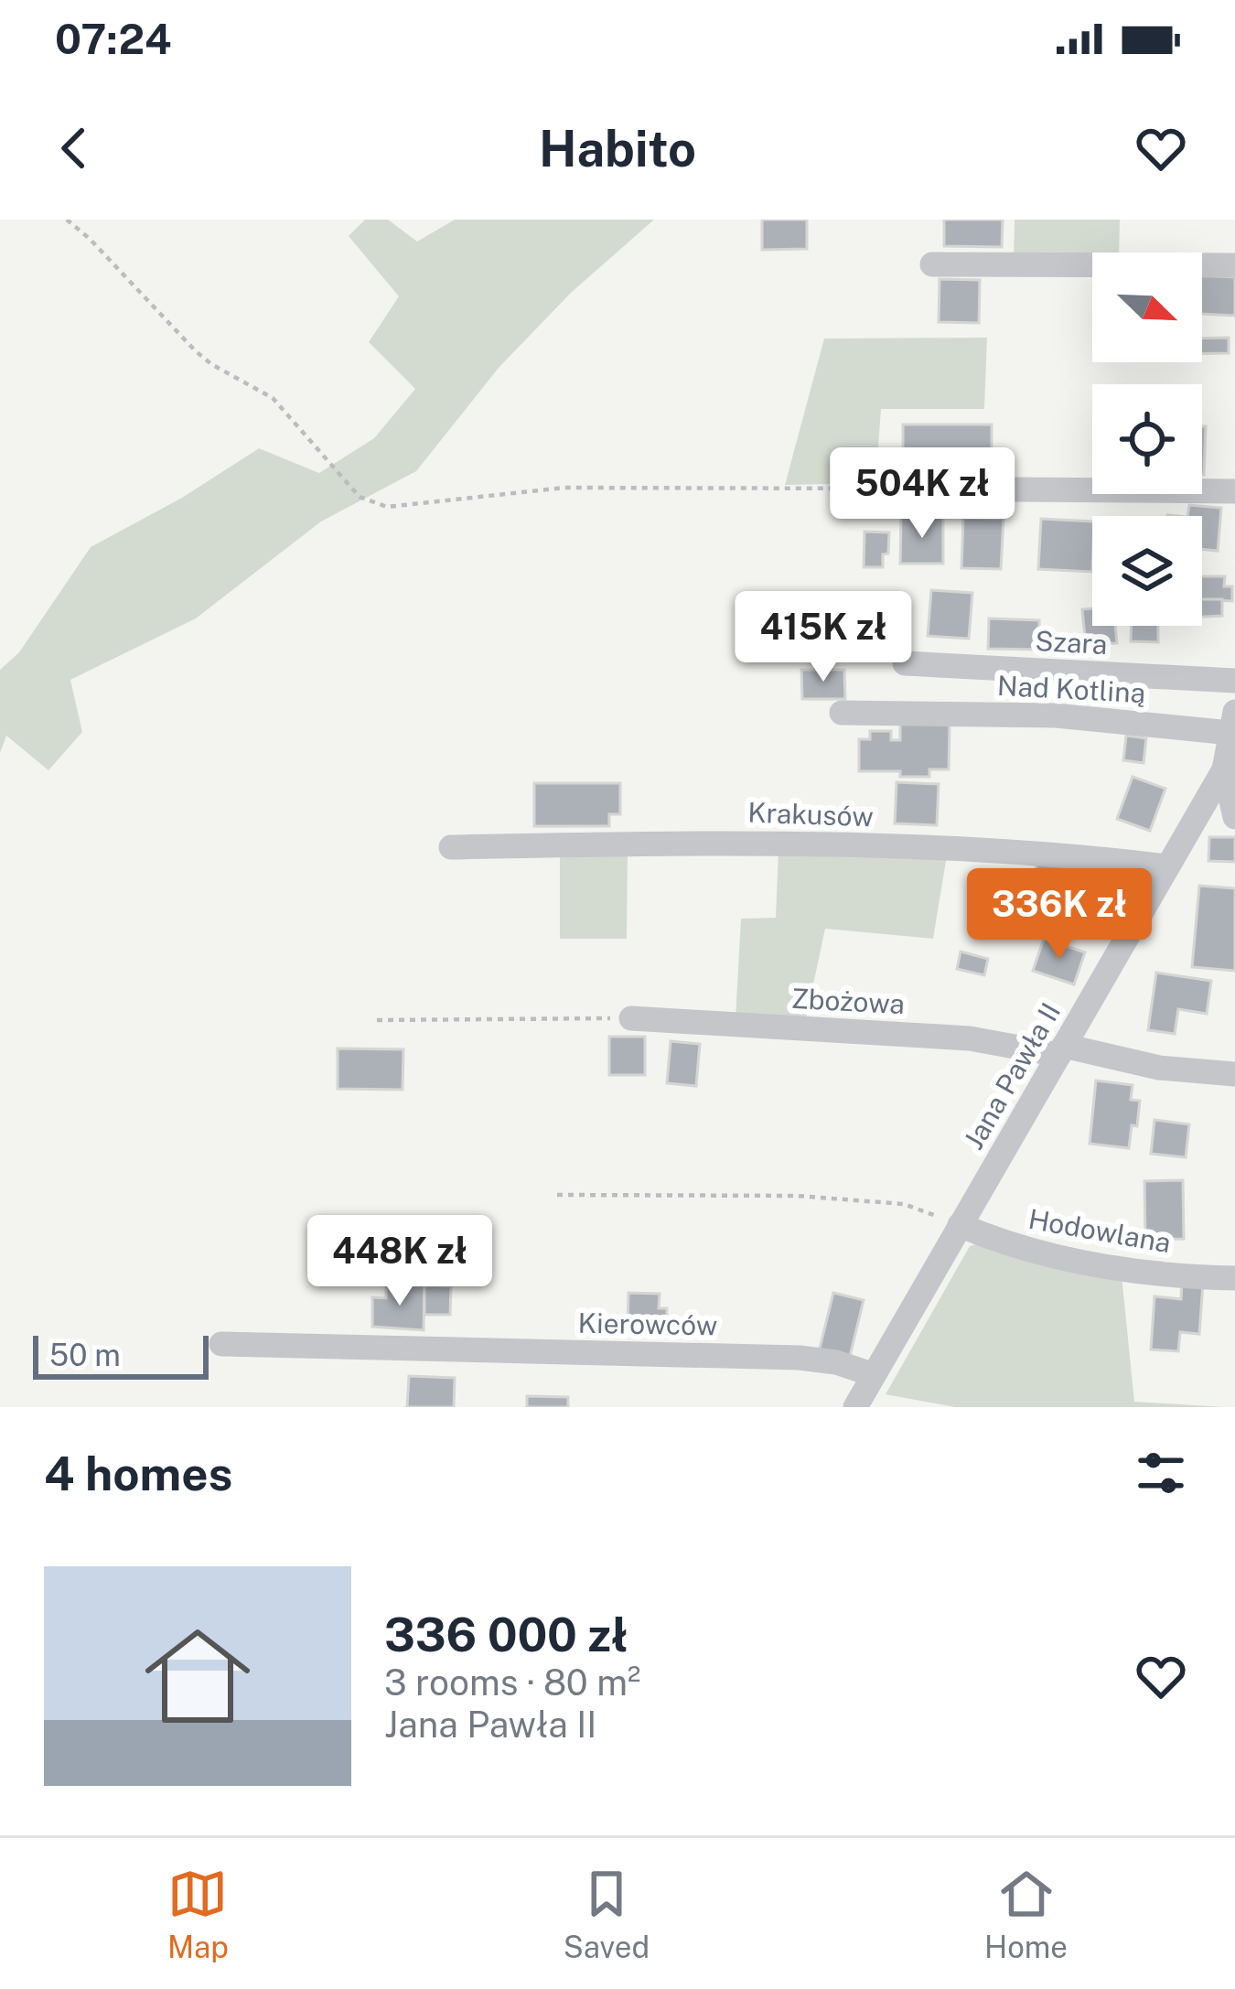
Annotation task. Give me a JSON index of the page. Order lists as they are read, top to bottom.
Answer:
{
  "streets": {
    "street": [
      "Szara",
      "Nad Kotliną",
      "Krakusów",
      "Zbożowa",
      "Jana Pawła II",
      "Hodowlana",
      "Kierowców"
    ]
  },
  "crossings": [
    ["Nad Kotliną", "Jana Pawła II"],
    ["Krakusów", "Jana Pawła II"],
    ["Zbożowa", "Jana Pawła II"],
    ["Jana Pawła II", "Hodowlana"],
    ["Jana Pawła II", "Kierowców"]
  ],
  "scale_bar": "50 m",
  "north": "bottom right",
  "page": {
    "status": "07:24",
    "header": "Habito",
    "price": [
      "504K zł",
      "415K zł",
      "336K zł",
      "448K zł"
    ],
    "scale": "50 m",
    "heading": "4 homes",
    "list": [
      {
        "name": "336 000 zł",
        "note": "3 rooms · 80 m² · Jana Pawła II"
      }
    ],
    "tabs": ["Map", "Saved", "Home"]
  }
}
